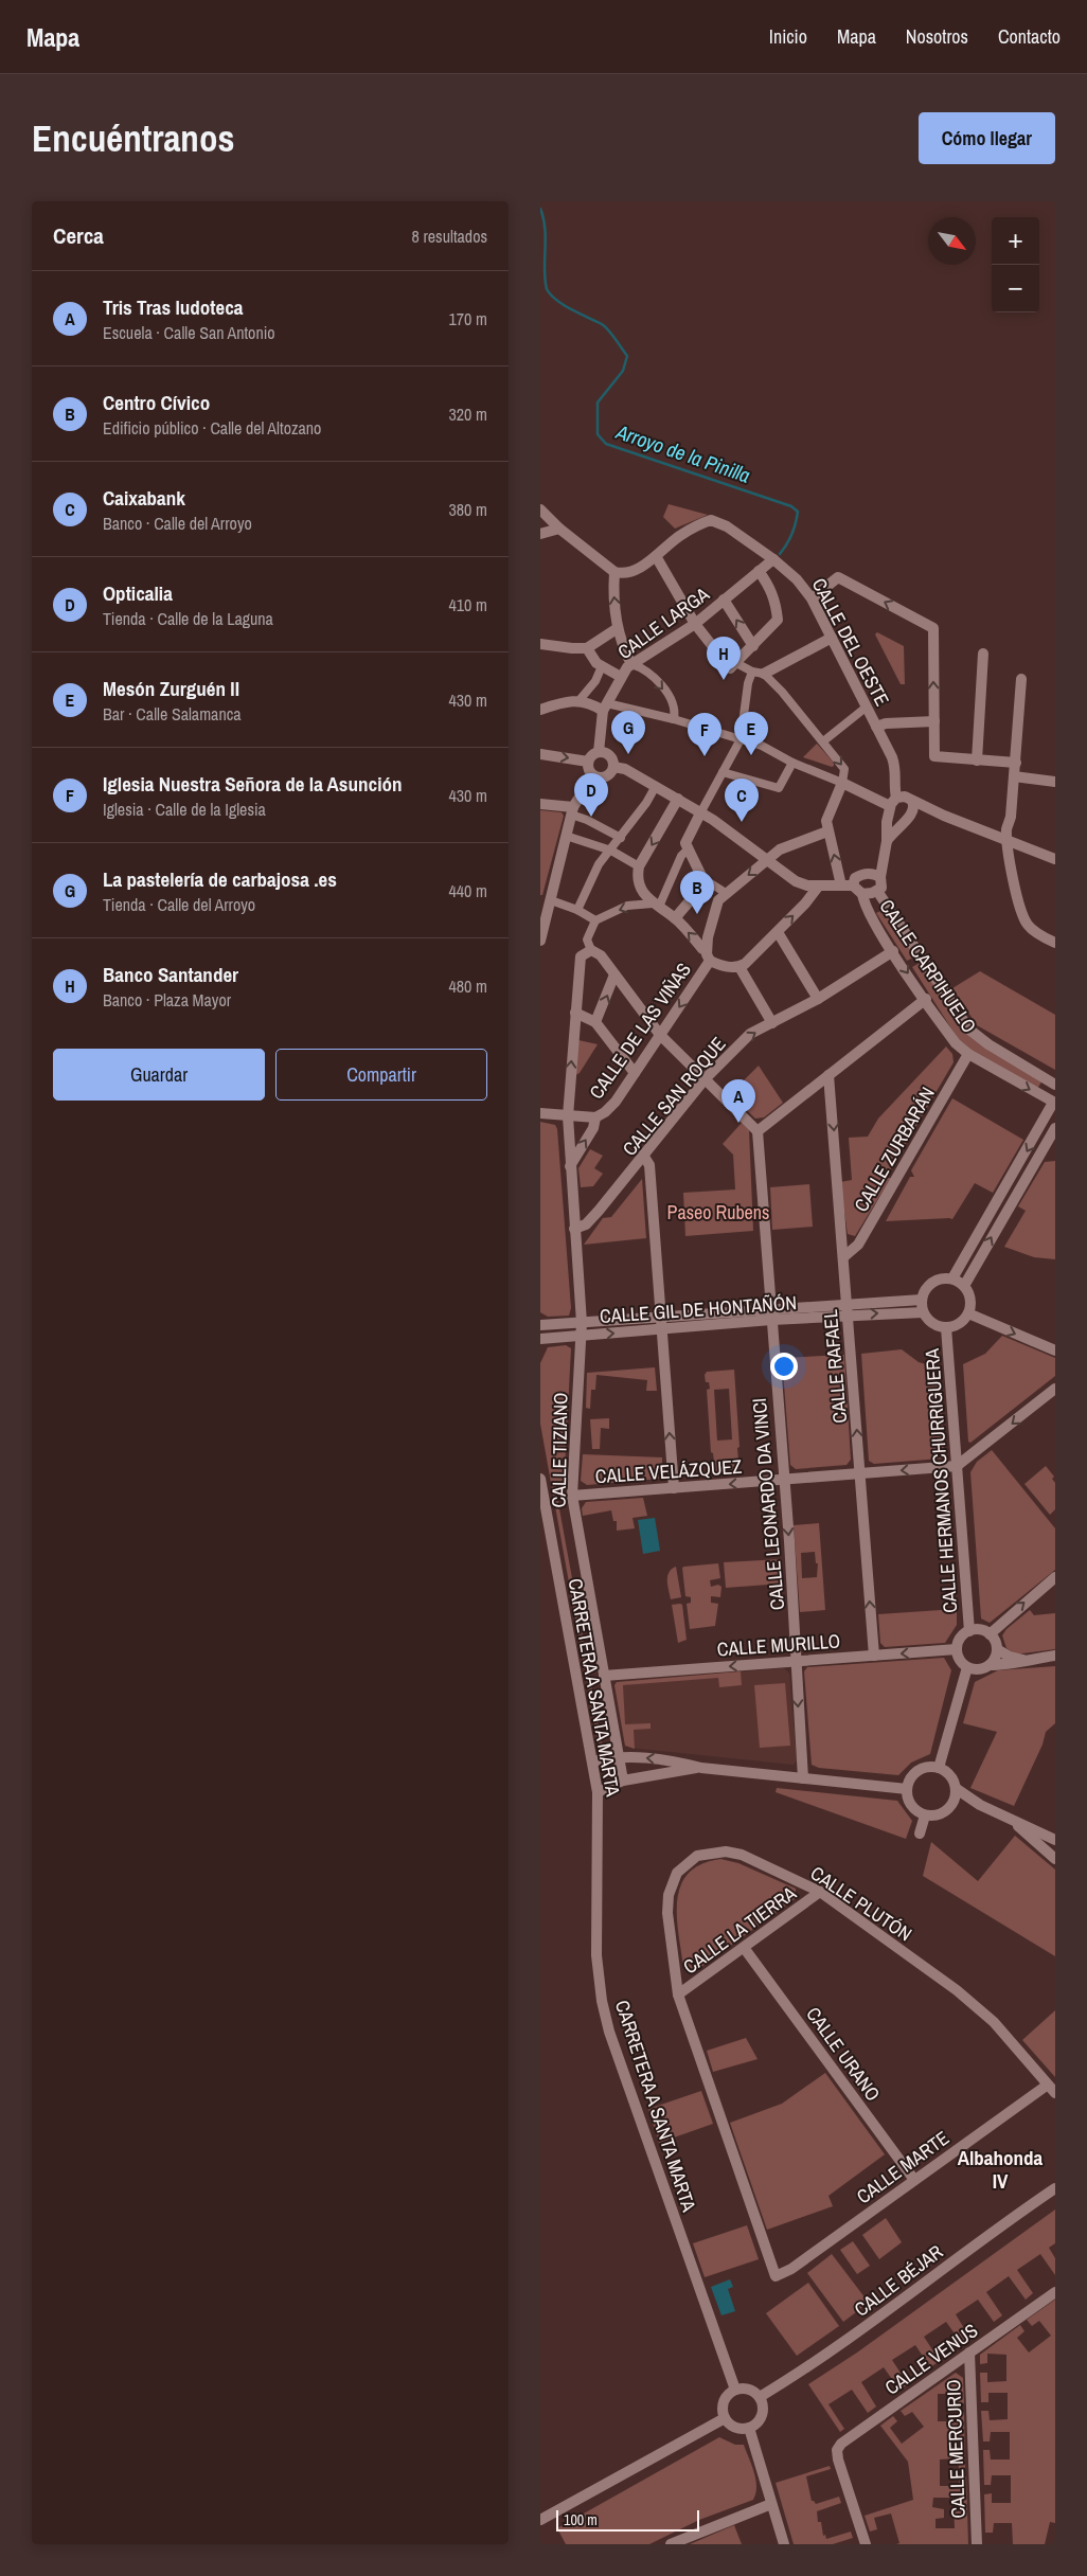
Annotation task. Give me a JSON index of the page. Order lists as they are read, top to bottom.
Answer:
{
  "streets": {
    "street": [
      "CALLE LARGA",
      "CALLE DEL OESTE",
      "CALLE CARPIHUELO",
      "CALLE DE LAS VIÑAS",
      "CALLE SAN ROQUE",
      "CALLE ZURBARÁN",
      "CALLE GIL DE HONTAÑÓN",
      "CALLE RAFAEL",
      "CALLE TIZIANO",
      "CALLE VELÁZQUEZ",
      "CALLE HERMANOS CHURRIGUERA",
      "CALLE LEONARDO DA VINCI",
      "CALLE MURILLO",
      "CARRETERA A SANTA MARTA",
      "CALLE PLUTÓN",
      "CALLE LA TIERRA",
      "CALLE URANO",
      "CALLE MARTE",
      "CALLE BÉJAR",
      "CALLE VENUS",
      "CALLE MERCURIO"
    ]
  },
  "crossings": [
    ["CALLE LARGA", "CALLE DEL OESTE"],
    ["CALLE DEL OESTE", "CALLE CARPIHUELO"],
    ["CALLE CARPIHUELO", "CALLE SAN ROQUE"],
    ["CALLE CARPIHUELO", "CALLE ZURBARÁN"],
    ["CALLE DE LAS VIÑAS", "CALLE TIZIANO"],
    ["CALLE SAN ROQUE", "CALLE TIZIANO"],
    ["CALLE ZURBARÁN", "CALLE RAFAEL"],
    ["CALLE GIL DE HONTAÑÓN", "CALLE RAFAEL"],
    ["CALLE GIL DE HONTAÑÓN", "CALLE TIZIANO"],
    ["CALLE GIL DE HONTAÑÓN", "CALLE HERMANOS CHURRIGUERA"],
    ["CALLE GIL DE HONTAÑÓN", "CALLE LEONARDO DA VINCI"],
    ["CALLE RAFAEL", "CALLE VELÁZQUEZ"],
    ["CALLE RAFAEL", "CALLE MURILLO"],
    ["CALLE TIZIANO", "CALLE VELÁZQUEZ"],
    ["CALLE TIZIANO", "CALLE MURILLO"],
    ["CALLE VELÁZQUEZ", "CALLE HERMANOS CHURRIGUERA"],
    ["CALLE VELÁZQUEZ", "CALLE LEONARDO DA VINCI"],
    ["CALLE HERMANOS CHURRIGUERA", "CALLE MURILLO"],
    ["CALLE LEONARDO DA VINCI", "CALLE MURILLO"],
    ["CARRETERA A SANTA MARTA", "CALLE BÉJAR"],
    ["CALLE PLUTÓN", "CALLE LA TIERRA"],
    ["CALLE PLUTÓN", "CALLE MARTE"],
    ["CALLE LA TIERRA", "CALLE URANO"],
    ["CALLE URANO", "CALLE MARTE"],
    ["CALLE VENUS", "CALLE MERCURIO"]
  ],
  "one_way": ["CALLE VELÁZQUEZ", "CALLE LEONARDO DA VINCI", "CALLE MURILLO"],
  "districts": ["Albahonda IV"],
  "water": ["Arroyo de la Pinilla"],
  "parks": ["Paseo Rubens"],
  "scale_bar": "100 m",
  "north": "bottom right",
  "page": {
    "header": "Mapa",
    "nav": [
      "Inicio",
      "Mapa",
      "Nosotros",
      "Contacto"
    ],
    "buttons": [
      "Cómo llegar",
      ["Guardar", "Compartir"]
    ],
    "title": "Encuéntranos",
    "heading": ["Cerca", "8 resultados"],
    "map_buttons": ["+", "−"],
    "list": [
      {
        "mark": "A",
        "name": "Tris Tras ludoteca",
        "note": "Escuela · Calle San Antonio",
        "value": "170 m"
      },
      {
        "mark": "B",
        "name": "Centro Cívico",
        "note": "Edificio público · Calle del Altozano",
        "value": "320 m"
      },
      {
        "mark": "C",
        "name": "Caixabank",
        "note": "Banco · Calle del Arroyo",
        "value": "380 m"
      },
      {
        "mark": "D",
        "name": "Opticalia",
        "note": "Tienda · Calle de la Laguna",
        "value": "410 m"
      },
      {
        "mark": "E",
        "name": "Mesón Zurguén II",
        "note": "Bar · Calle Salamanca",
        "value": "430 m"
      },
      {
        "mark": "F",
        "name": "Iglesia Nuestra Señora de la Asunción",
        "note": "Iglesia · Calle de la Iglesia",
        "value": "430 m"
      },
      {
        "mark": "G",
        "name": "La pastelería de carbajosa .es",
        "note": "Tienda · Calle del Arroyo",
        "value": "440 m"
      },
      {
        "mark": "H",
        "name": "Banco Santander",
        "note": "Banco · Plaza Mayor",
        "value": "480 m"
      }
    ],
    "pins": [
      "H",
      "G",
      "E",
      "F",
      "D",
      "C",
      "B",
      "A"
    ],
    "scale": "100 m"
  }
}
